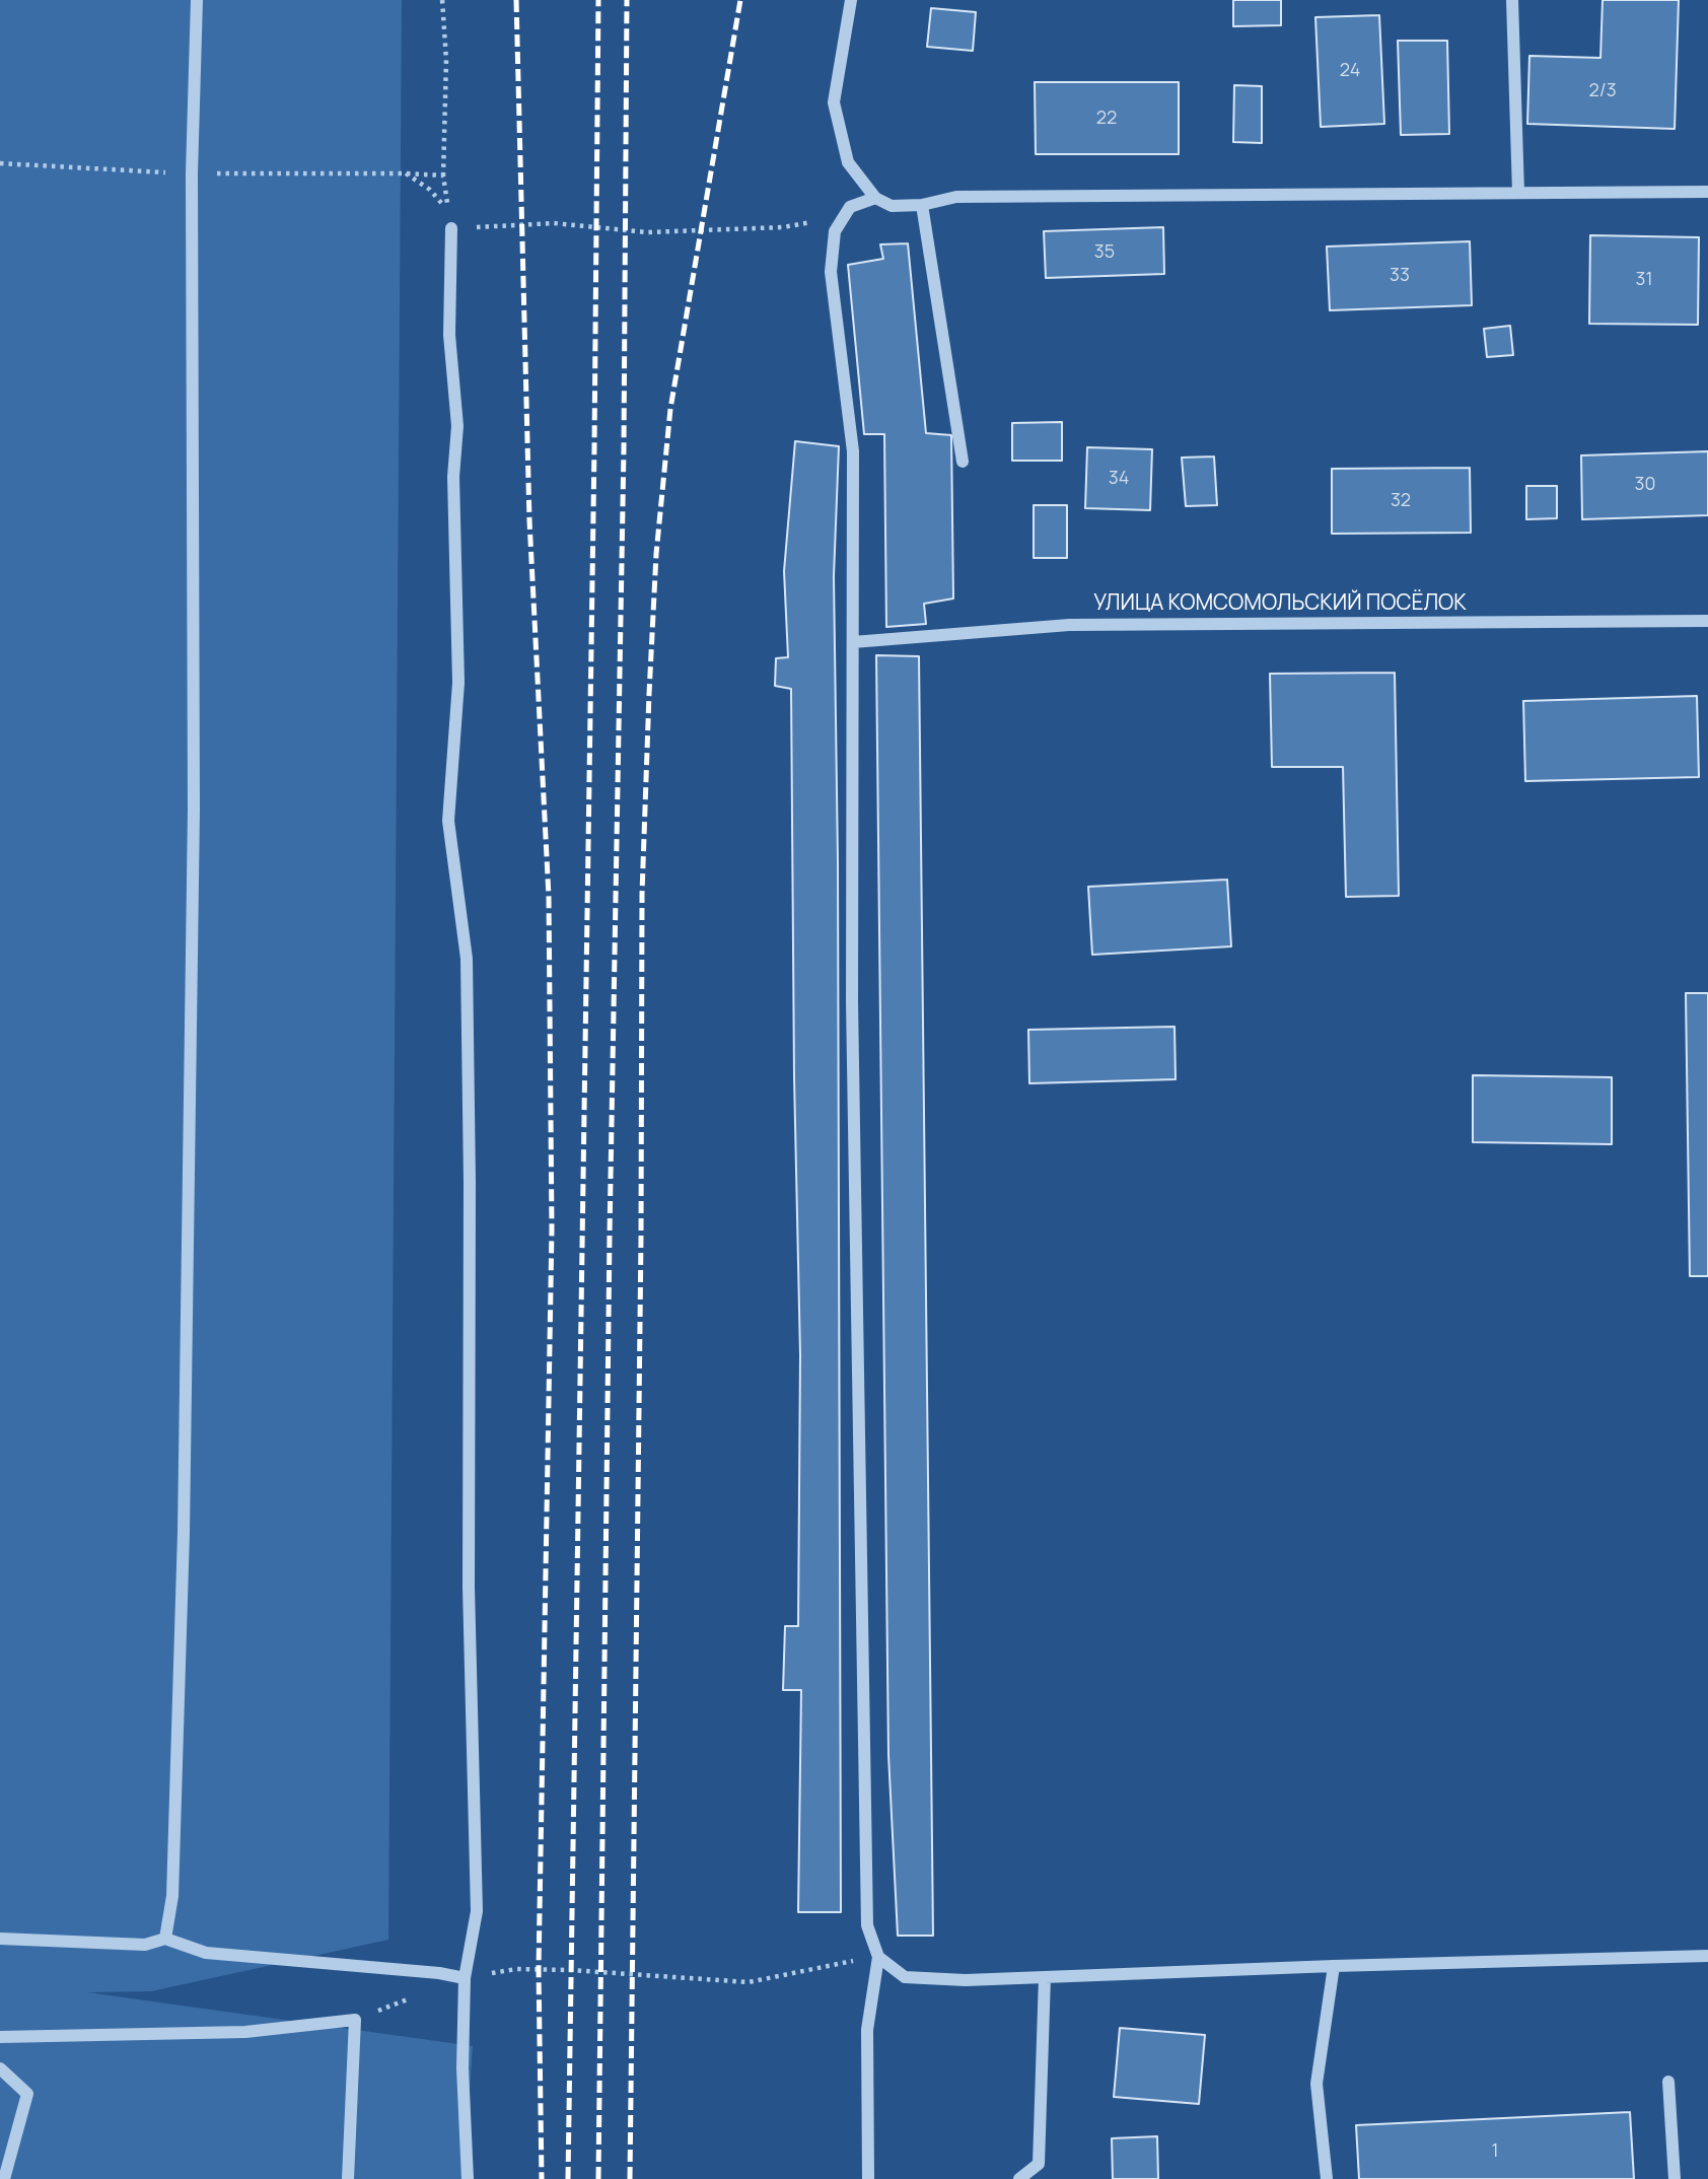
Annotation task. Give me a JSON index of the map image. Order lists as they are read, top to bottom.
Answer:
{
  "streets": {
    "street": ["УЛИЦА КОМСОМОЛЬСКИЙ ПОСЁЛОК"]
  },
  "house_numbers": [
    "24",
    "2/3",
    "22",
    "35",
    "33",
    "31",
    "34",
    "30",
    "32",
    "1"
  ]
}
